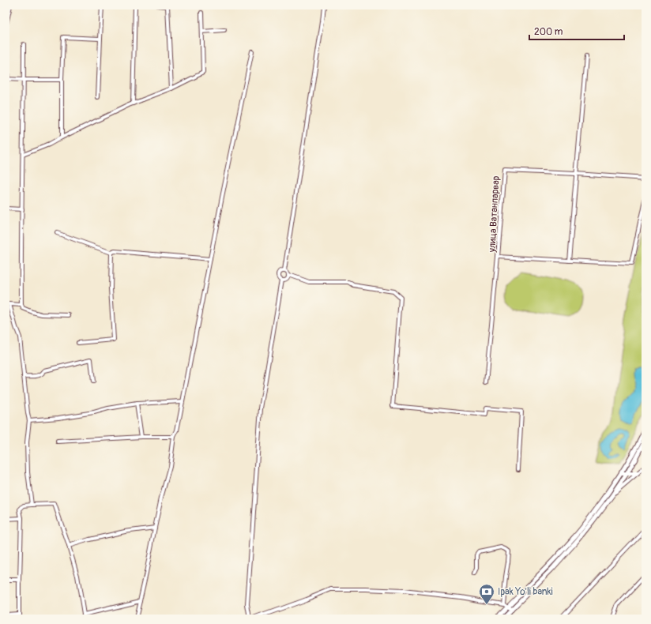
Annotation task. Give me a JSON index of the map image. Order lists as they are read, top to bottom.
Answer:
{
  "streets": {
    "street": ["улица Ватанпарвар"]
  },
  "places": {
    "bank": ["Ipak Yo'li banki"]
  },
  "scale_bar": "200 m"
}
